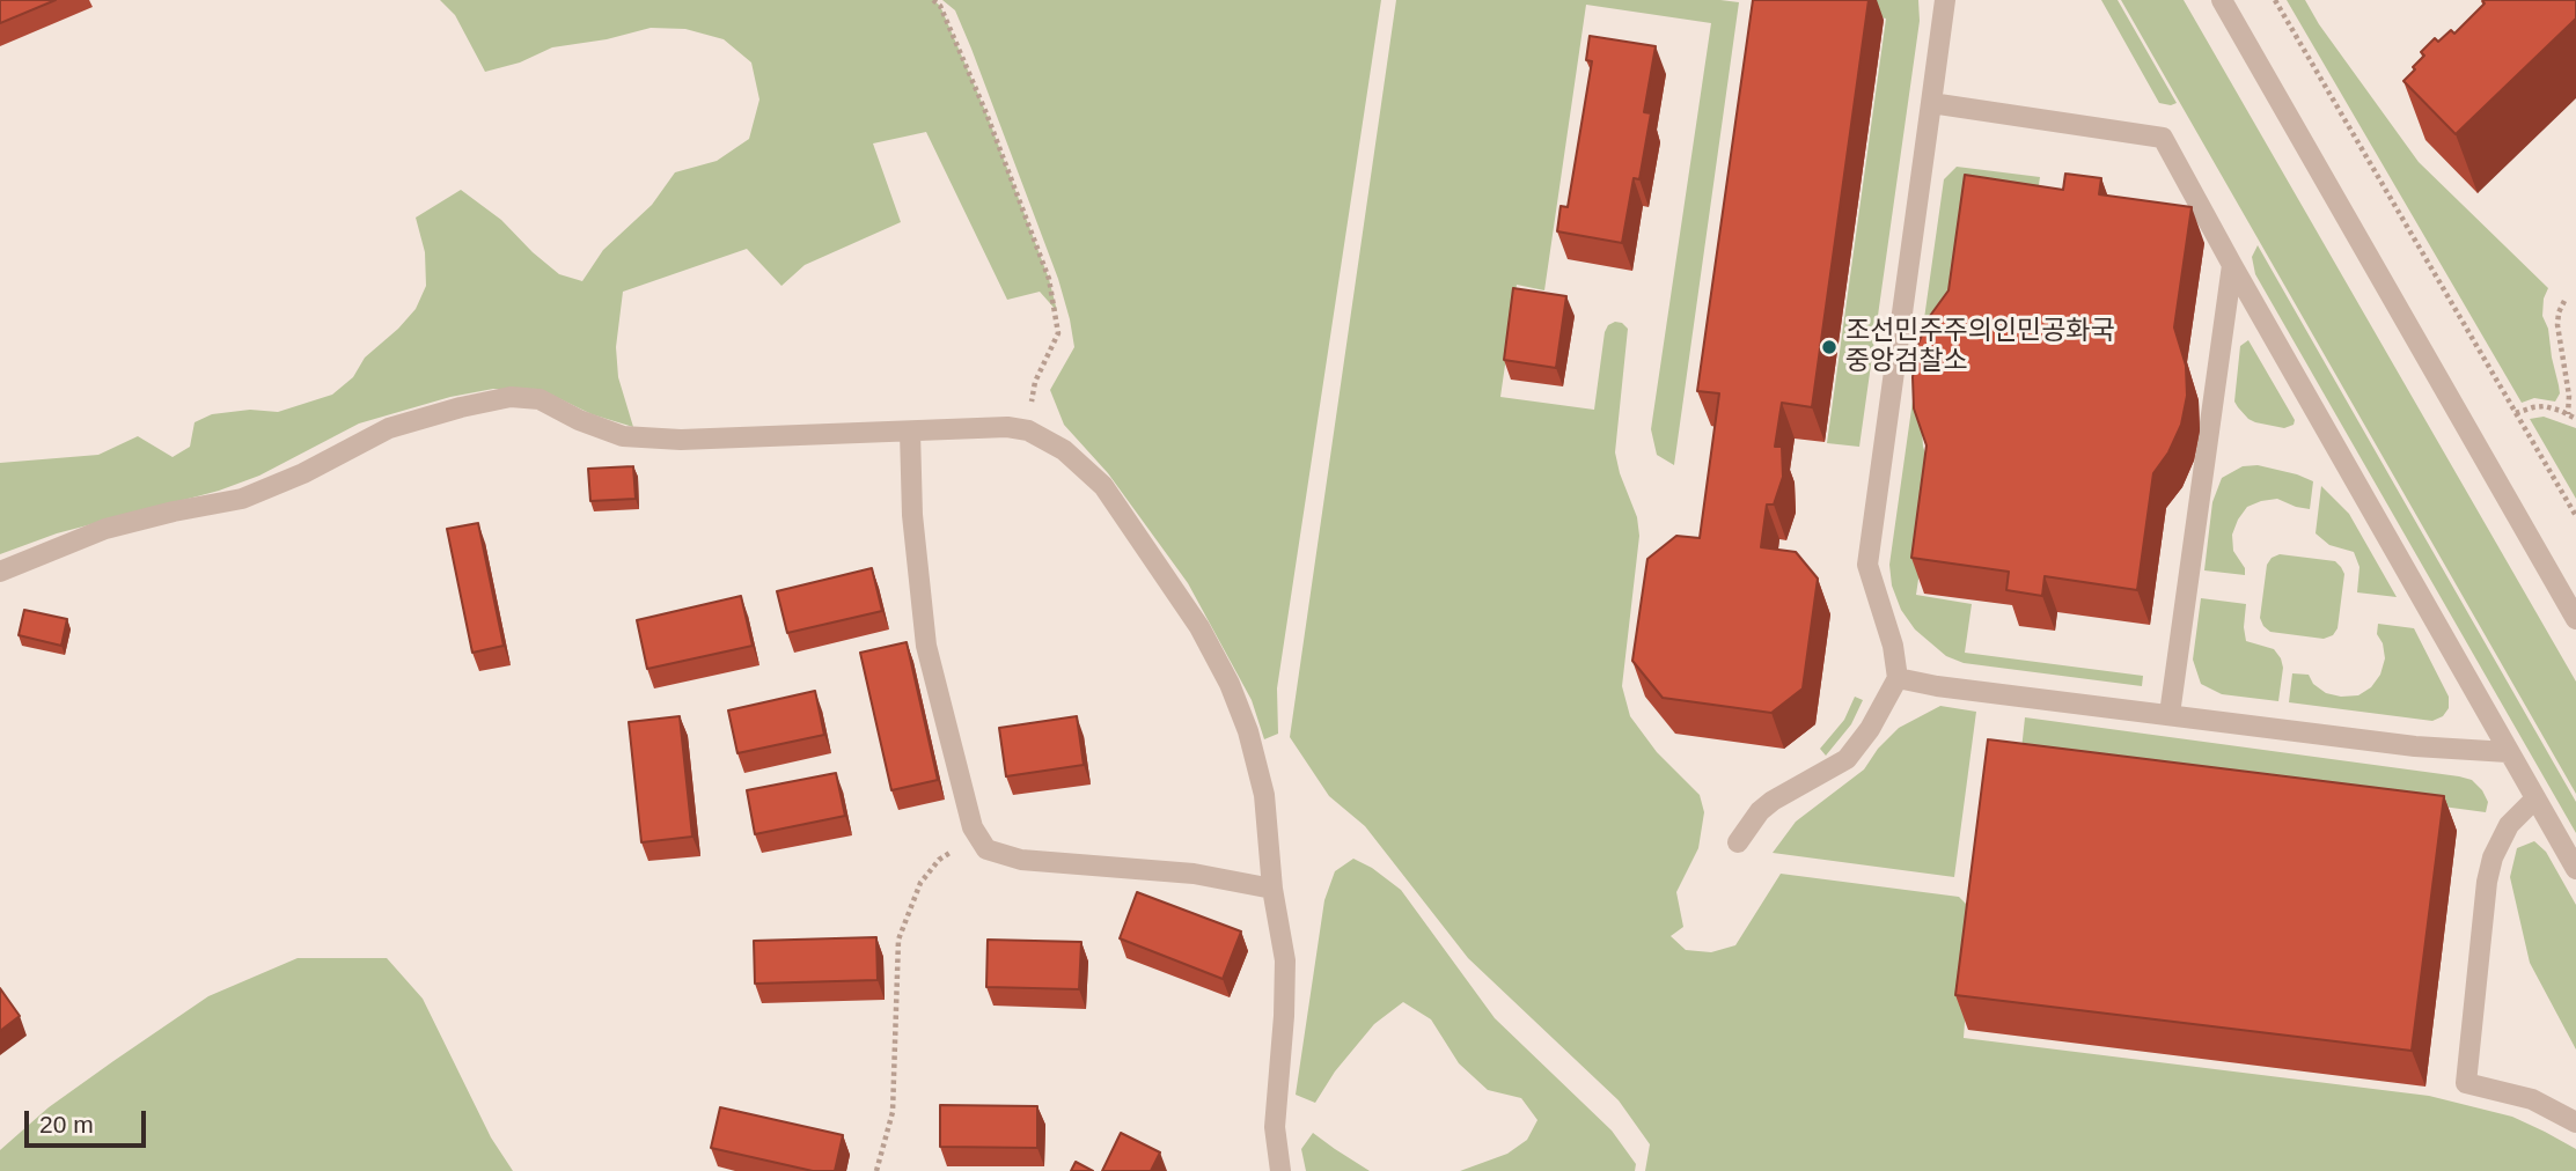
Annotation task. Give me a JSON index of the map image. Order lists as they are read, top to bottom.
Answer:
{
  "places": ["조선민주주의인민공화국 중앙검찰소"],
  "scale_bar": "20 m"
}
